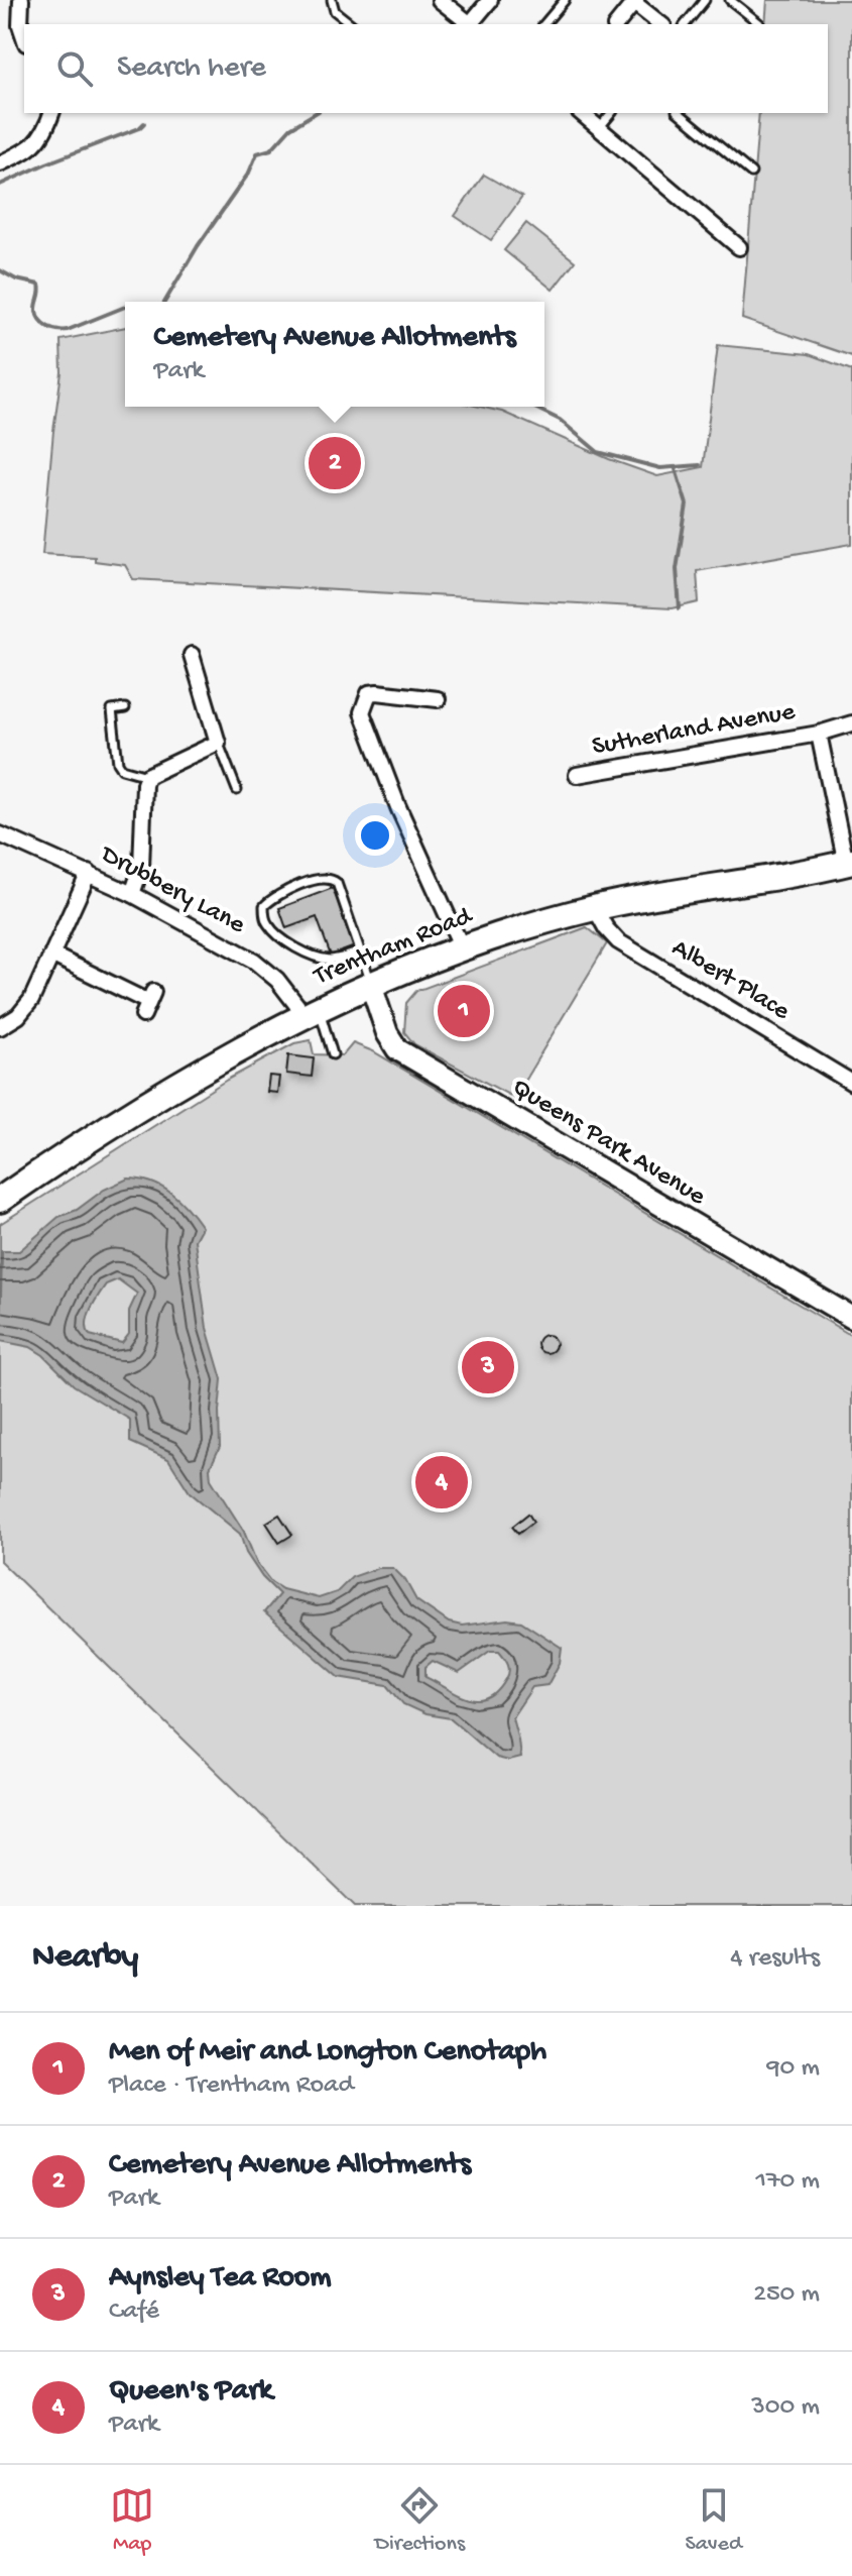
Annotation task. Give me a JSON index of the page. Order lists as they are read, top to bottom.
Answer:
{
  "streets": {
    "main road": ["Trentham Road"],
    "street": [
      "Sutherland Avenue",
      "Drubbery Lane",
      "Albert Place",
      "Queens Park Avenue"
    ]
  },
  "crossings": [
    ["Sutherland Avenue", "Trentham Road"],
    ["Drubbery Lane", "Trentham Road"],
    ["Trentham Road", "Albert Place"],
    ["Trentham Road", "Queens Park Avenue"]
  ],
  "page": {
    "search": "Search here",
    "popup": ["Cemetery Avenue Allotments", "Park"],
    "pins": [
      "2",
      "1",
      "3",
      "4"
    ],
    "heading": ["Nearby", "4 results"],
    "list": [
      {
        "mark": "1",
        "name": "Men of Meir and Longton Cenotaph",
        "note": "Place · Trentham Road",
        "value": "90 m"
      },
      {
        "mark": "2",
        "name": "Cemetery Avenue Allotments",
        "note": "Park",
        "value": "170 m"
      },
      {
        "mark": "3",
        "name": "Aynsley Tea Room",
        "note": "Café",
        "value": "250 m"
      },
      {
        "mark": "4",
        "name": "Queen's Park",
        "note": "Park",
        "value": "300 m"
      }
    ],
    "nav": ["Map", "Directions", "Saved"]
  }
}
